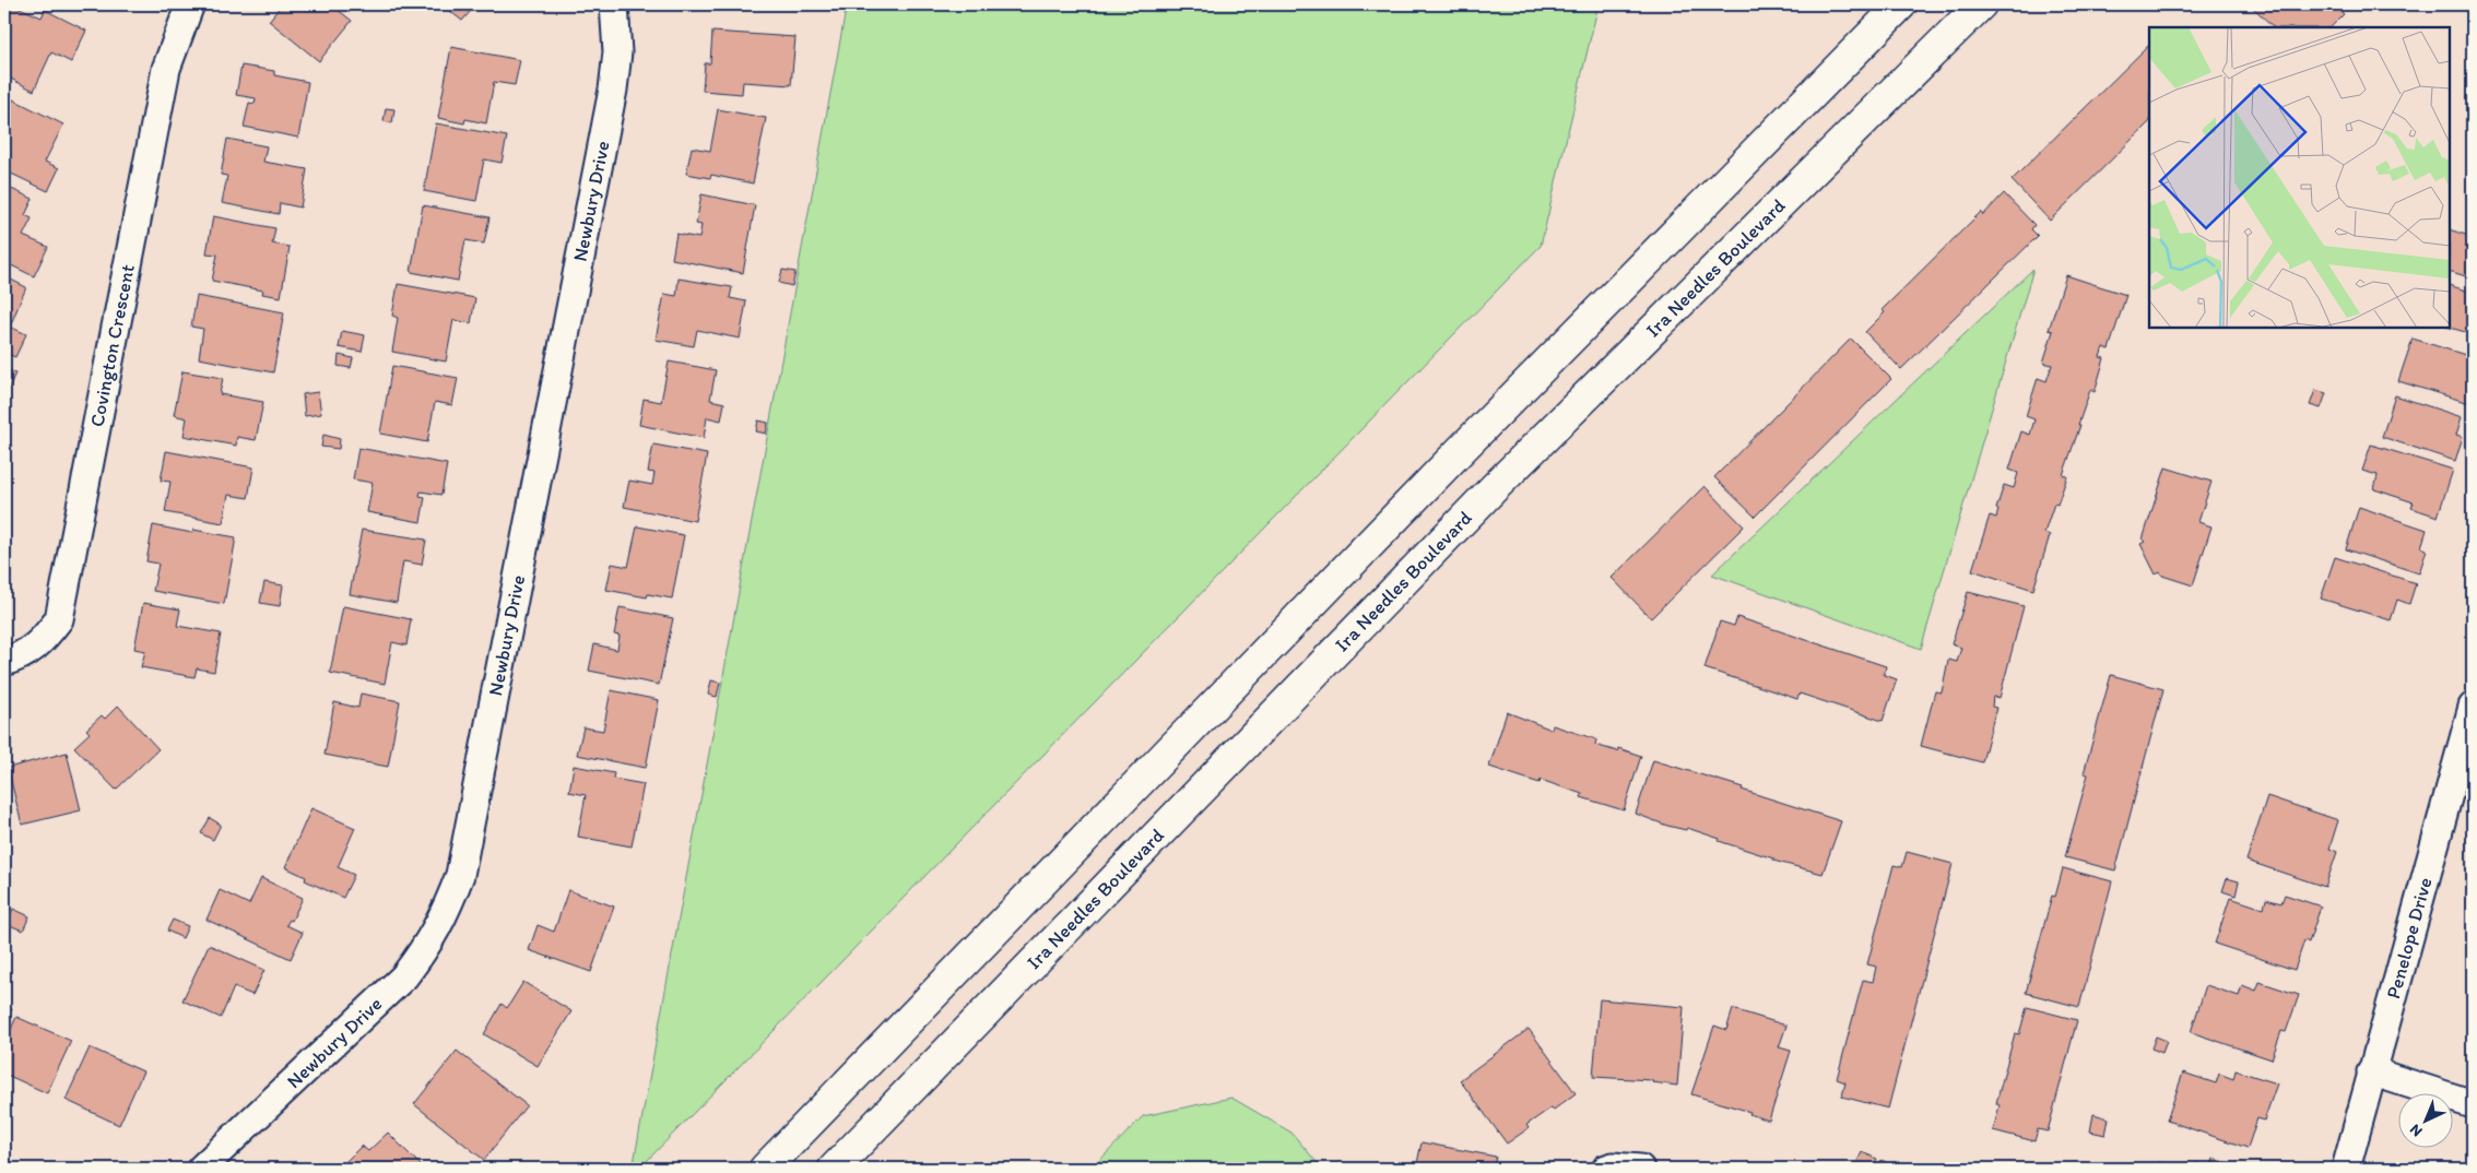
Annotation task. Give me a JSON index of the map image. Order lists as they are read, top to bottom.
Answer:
{
  "streets": {
    "main road": ["Ira Needles Boulevard"],
    "street": ["Newbury Drive", "Covington Crescent", "Penelope Drive"]
  },
  "north": "bottom left"
}
